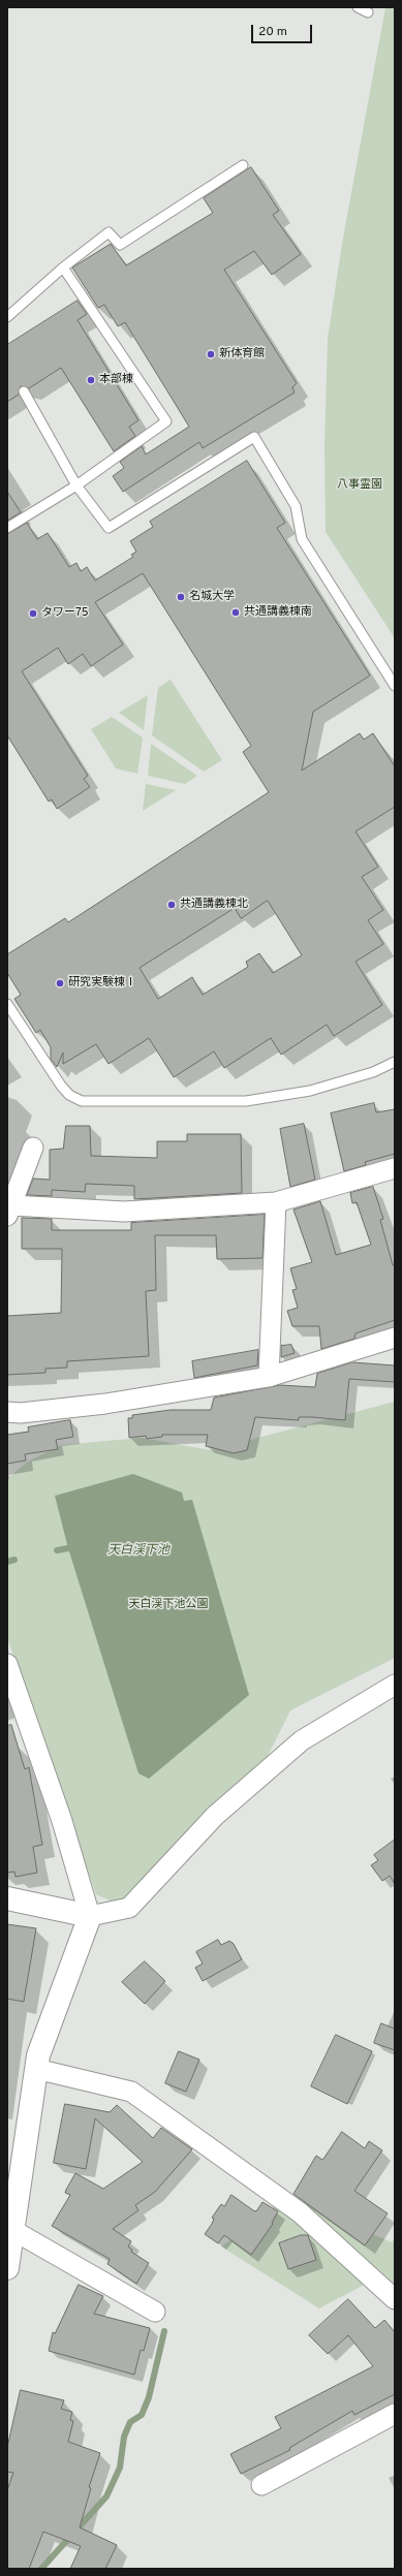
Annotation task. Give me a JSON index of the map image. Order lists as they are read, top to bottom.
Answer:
{
  "water": ["天白渓下池"],
  "parks": ["八事霊園", "天白渓下池公園"],
  "places": [
    "新体育館",
    "本部棟",
    "名城大学",
    "共通講義棟南",
    "タワー75",
    "共通講義棟北",
    "研究実験棟Ⅰ"
  ],
  "scale_bar": "20 m"
}
